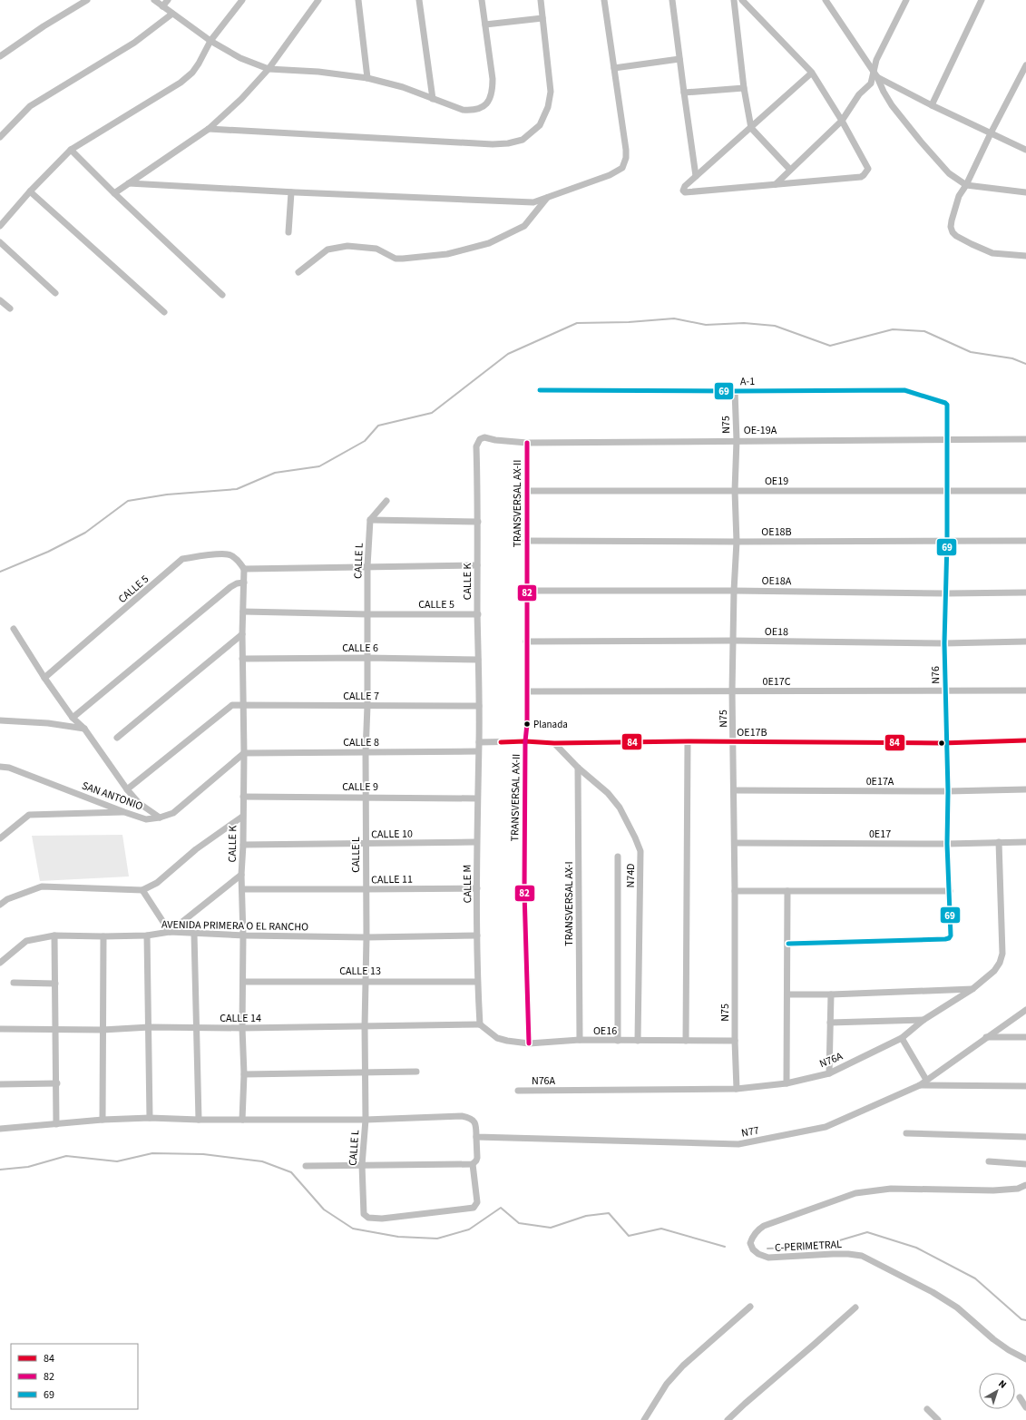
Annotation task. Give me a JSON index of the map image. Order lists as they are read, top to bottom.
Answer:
{
  "streets": {
    "street": [
      "A-1",
      "N75",
      "OE-19A",
      "OE19",
      "TRANSVERSAL AX-II",
      "OE18B",
      "CALLE L",
      "OE18A",
      "CALLE K",
      "CALLE 5",
      "OE18",
      "CALLE 6",
      "N76",
      "0E17C",
      "CALLE 7",
      "OE17B",
      "CALLE 8",
      "0E17A",
      "CALLE 9",
      "SAN ANTONIO",
      "CALLE 10",
      "0E17",
      "N74D",
      "CALLE 11",
      "CALLE M",
      "TRANSVERSAL AX-I",
      "AVENIDA PRIMERA O EL RANCHO",
      "CALLE 13",
      "CALLE 14",
      "OE16",
      "N76A",
      "N77",
      "C-PERIMETRAL"
    ]
  },
  "crossings": [
    ["A-1", "N75"],
    ["A-1", "N76"],
    ["N75", "OE-19A"],
    ["N75", "OE19"],
    ["N75", "OE18B"],
    ["N75", "OE18A"],
    ["N75", "OE18"],
    ["N75", "0E17C"],
    ["N75", "OE17B"],
    ["N75", "0E17A"],
    ["N75", "0E17"],
    ["N75", "OE16"],
    ["N75", "N76A"],
    ["OE-19A", "TRANSVERSAL AX-II"],
    ["OE-19A", "CALLE K"],
    ["OE-19A", "N76"],
    ["OE19", "TRANSVERSAL AX-II"],
    ["OE19", "N76"],
    ["TRANSVERSAL AX-II", "OE18B"],
    ["TRANSVERSAL AX-II", "OE18A"],
    ["TRANSVERSAL AX-II", "OE18"],
    ["TRANSVERSAL AX-II", "0E17C"],
    ["TRANSVERSAL AX-II", "OE17B"],
    ["TRANSVERSAL AX-II", "OE16"],
    ["OE18B", "N76"],
    ["CALLE L", "CALLE 5"],
    ["CALLE L", "CALLE 6"],
    ["CALLE L", "CALLE 7"],
    ["CALLE L", "CALLE 8"],
    ["CALLE L", "CALLE 9"],
    ["CALLE L", "CALLE 10"],
    ["CALLE L", "CALLE 11"],
    ["CALLE L", "AVENIDA PRIMERA O EL RANCHO"],
    ["CALLE L", "CALLE 13"],
    ["CALLE L", "CALLE 14"],
    ["OE18A", "N76"],
    ["CALLE K", "CALLE 5"],
    ["CALLE K", "CALLE 6"],
    ["CALLE K", "CALLE 7"],
    ["CALLE K", "OE17B"],
    ["CALLE K", "CALLE 8"],
    ["CALLE K", "CALLE 9"],
    ["CALLE K", "SAN ANTONIO"],
    ["CALLE K", "CALLE 10"],
    ["CALLE K", "CALLE 11"],
    ["CALLE K", "CALLE M"],
    ["CALLE K", "AVENIDA PRIMERA O EL RANCHO"],
    ["CALLE K", "CALLE 13"],
    ["CALLE K", "CALLE 14"],
    ["OE18", "N76"],
    ["N76", "0E17C"],
    ["N76", "OE17B"],
    ["N76", "0E17A"],
    ["N76", "0E17"],
    ["OE17B", "N74D"],
    ["OE17B", "CALLE M"],
    ["CALLE 8", "SAN ANTONIO"],
    ["CALLE 8", "CALLE M"],
    ["CALLE 9", "CALLE M"],
    ["CALLE 10", "CALLE M"],
    ["0E17", "N76A"],
    ["N74D", "TRANSVERSAL AX-I"],
    ["N74D", "OE16"],
    ["CALLE 11", "CALLE M"],
    ["CALLE M", "AVENIDA PRIMERA O EL RANCHO"],
    ["CALLE M", "CALLE 13"],
    ["CALLE M", "CALLE 14"],
    ["CALLE M", "OE16"],
    ["TRANSVERSAL AX-I", "OE16"],
    ["CALLE 14", "OE16"]
  ],
  "places": ["Planada"],
  "lines": ["transit line 69", "transit line 82", "transit line 84"],
  "legend": ["84", "82", "69"],
  "north": "top right"
}
